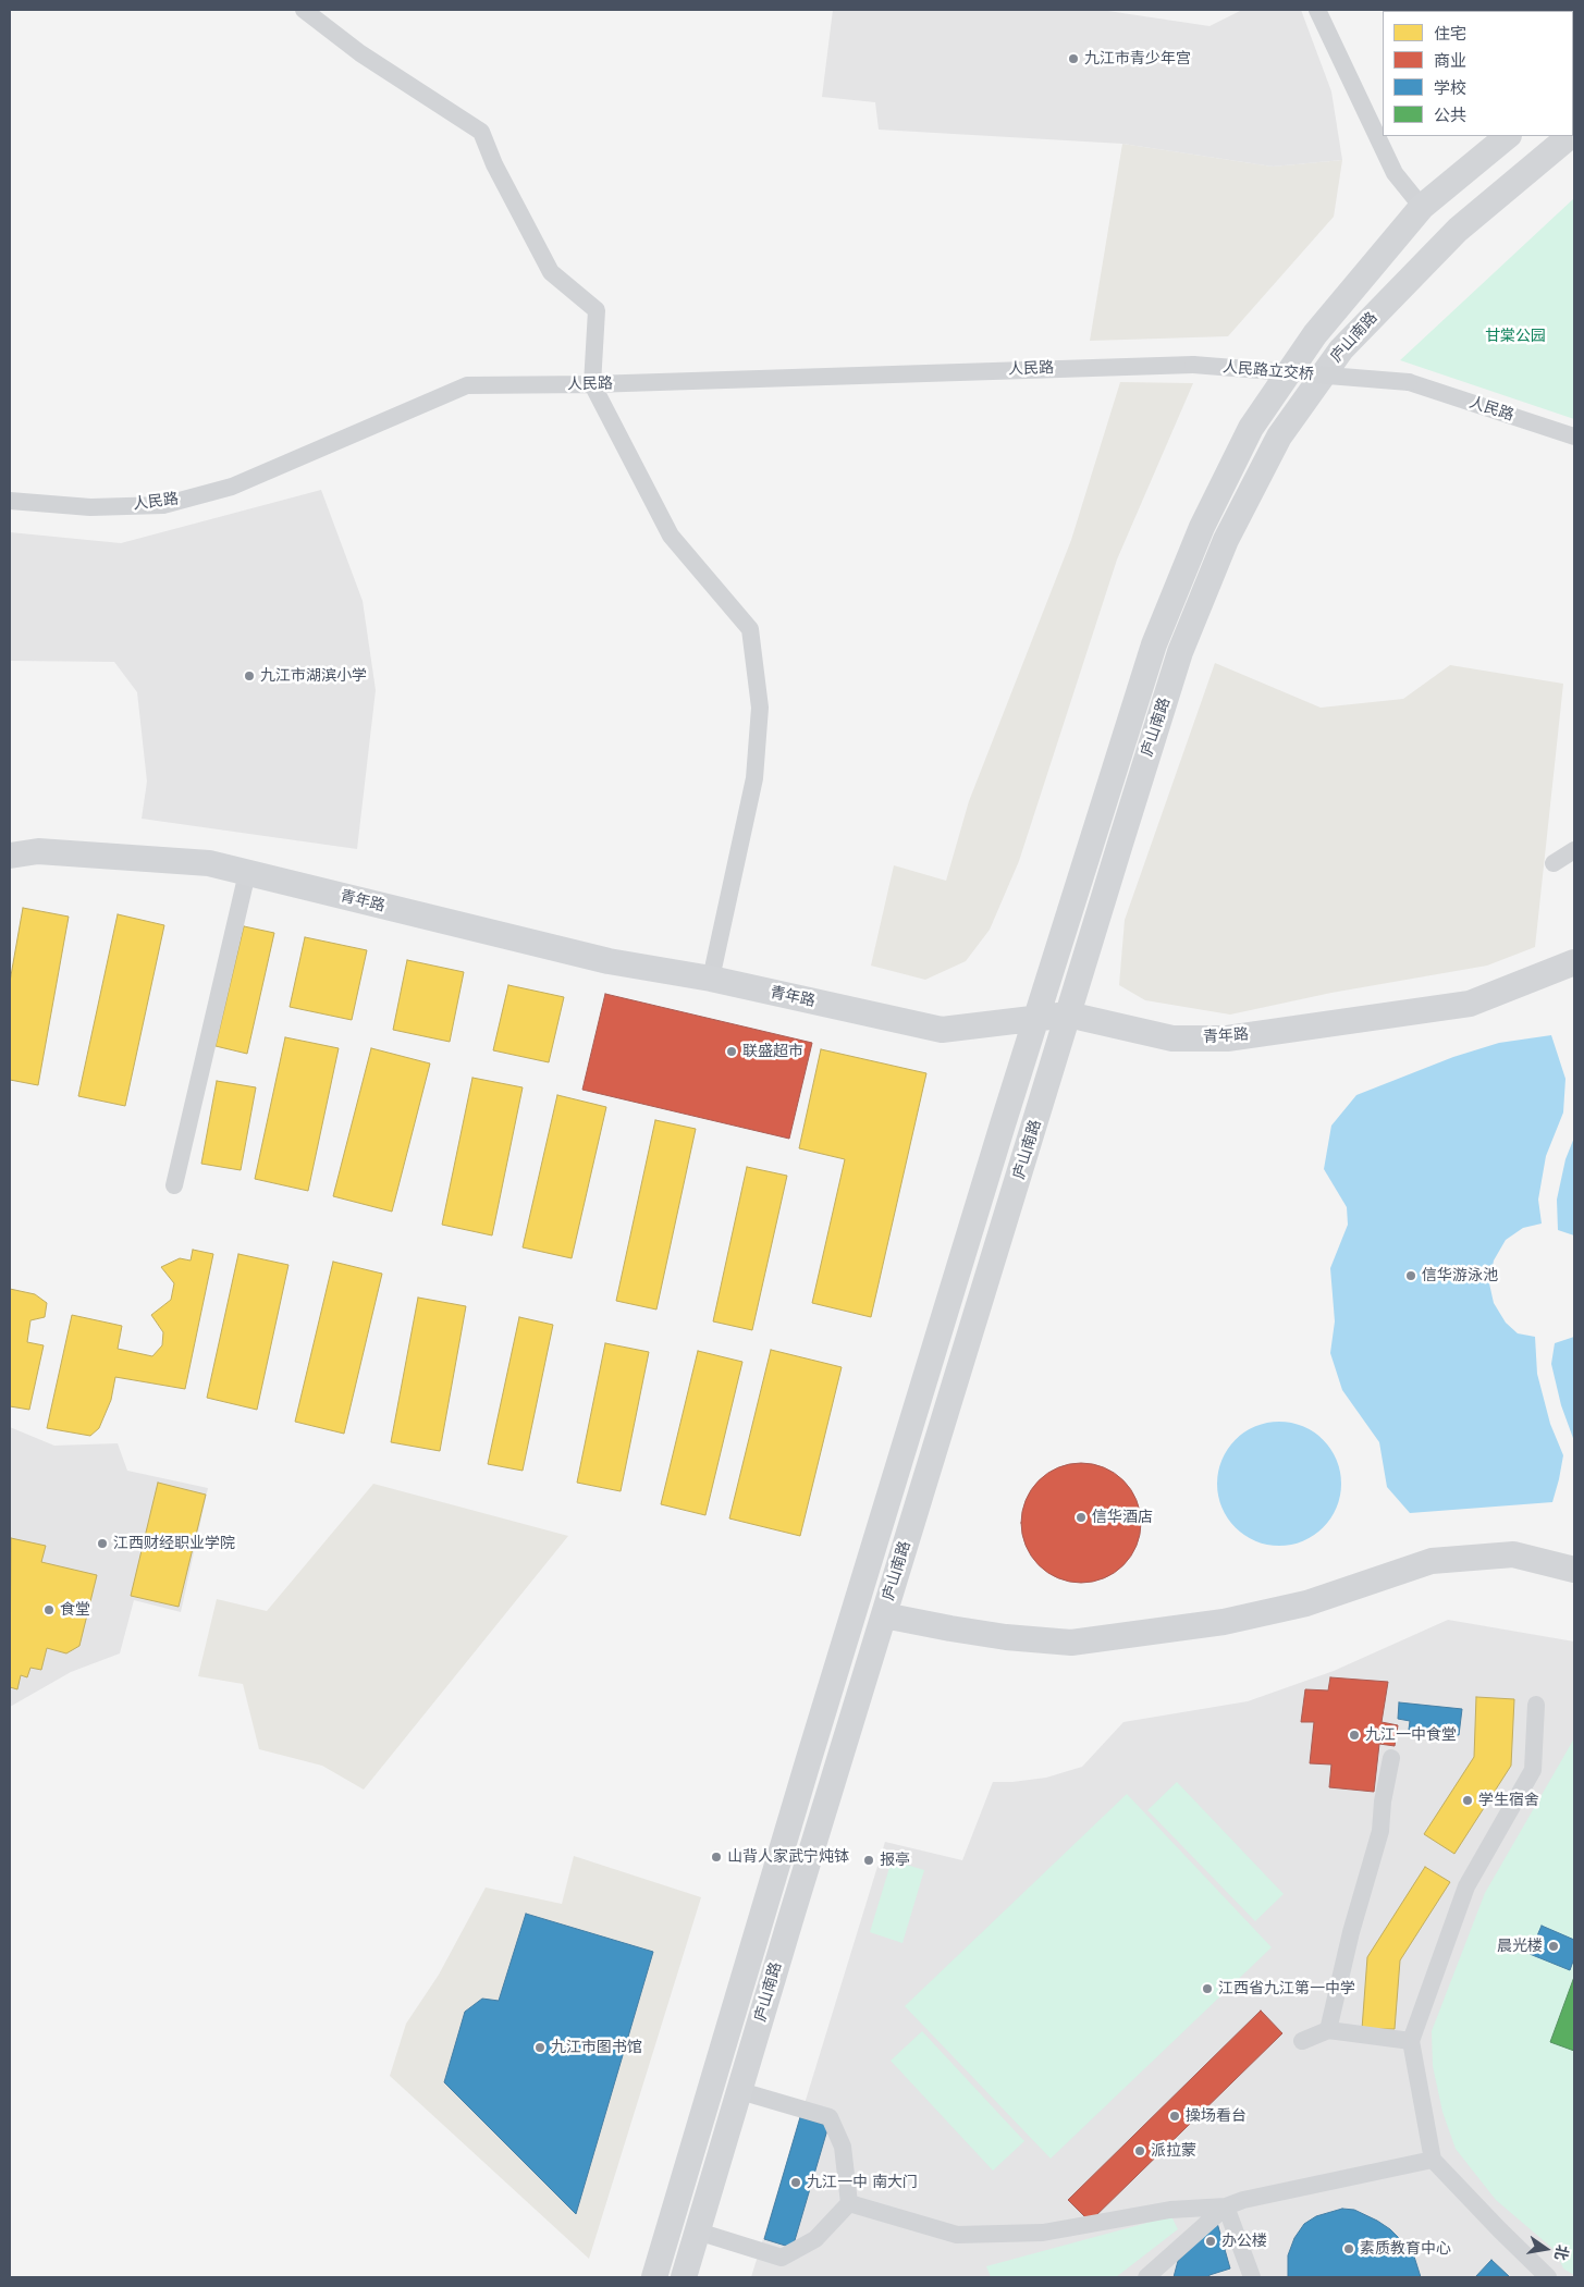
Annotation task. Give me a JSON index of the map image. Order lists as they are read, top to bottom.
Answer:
{
  "streets": {
    "main road": ["庐山南路", "青年路"],
    "street": ["人民路", "人民路立交桥"]
  },
  "crossings": [
    ["庐山南路", "青年路"],
    ["人民路", "人民路立交桥"]
  ],
  "parks": ["甘棠公园"],
  "places": [
    "九江市青少年宫",
    "九江市湖滨小学",
    "联盛超市",
    "信华游泳池",
    "信华酒店",
    "江西财经职业学院",
    "食堂",
    "九江一中食堂",
    "学生宿舍",
    "山背人家武宁炖钵",
    "报亭",
    "晨光楼",
    "江西省九江第一中学",
    "九江市图书馆",
    "操场看台",
    "派拉蒙",
    "九江一中 南大门",
    "办公楼",
    "素质教育中心"
  ],
  "legend": [
    "住宅",
    "商业",
    "学校",
    "公共"
  ],
  "north": "right"
}
